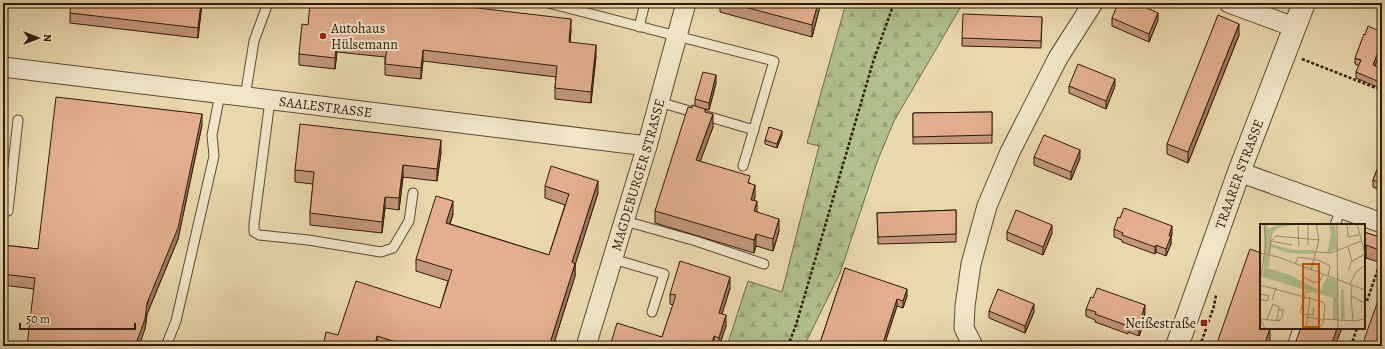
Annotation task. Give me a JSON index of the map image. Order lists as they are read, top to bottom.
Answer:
{
  "streets": {
    "street": ["SAALESTRASSE", "TRAARER STRASSE", "MAGDEBURGER STRASSE"]
  },
  "crossings": [
    ["SAALESTRASSE", "MAGDEBURGER STRASSE"]
  ],
  "places": {
    "other": ["Autohaus Hülsemann"],
    "transit": ["Neißestraße"]
  },
  "scale_bar": "50 m",
  "north": "right"
}
